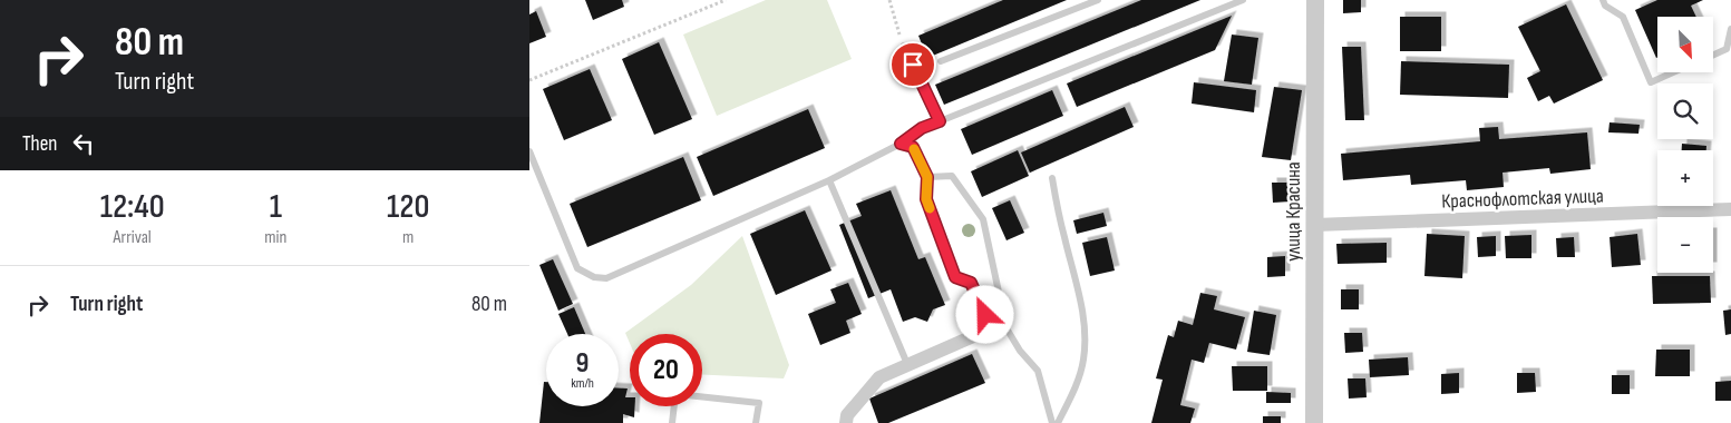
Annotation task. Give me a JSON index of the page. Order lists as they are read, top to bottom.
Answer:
{
  "streets": {
    "street": ["Краснофлотская улица", "улица Красина"]
  },
  "crossings": [
    ["Краснофлотская улица", "улица Красина"]
  ],
  "north": "bottom right",
  "page": {
    "turn": ["80 m", "Turn right"],
    "map_buttons": ["+", "−"],
    "then": "Then",
    "eta": [
      "12:40",
      "Arrival",
      "1",
      "min",
      "120",
      "m"
    ],
    "list": [
      {
        "name": "Turn right",
        "value": "80 m"
      }
    ],
    "speed": "9 km/h",
    "limit": "20"
  }
}
